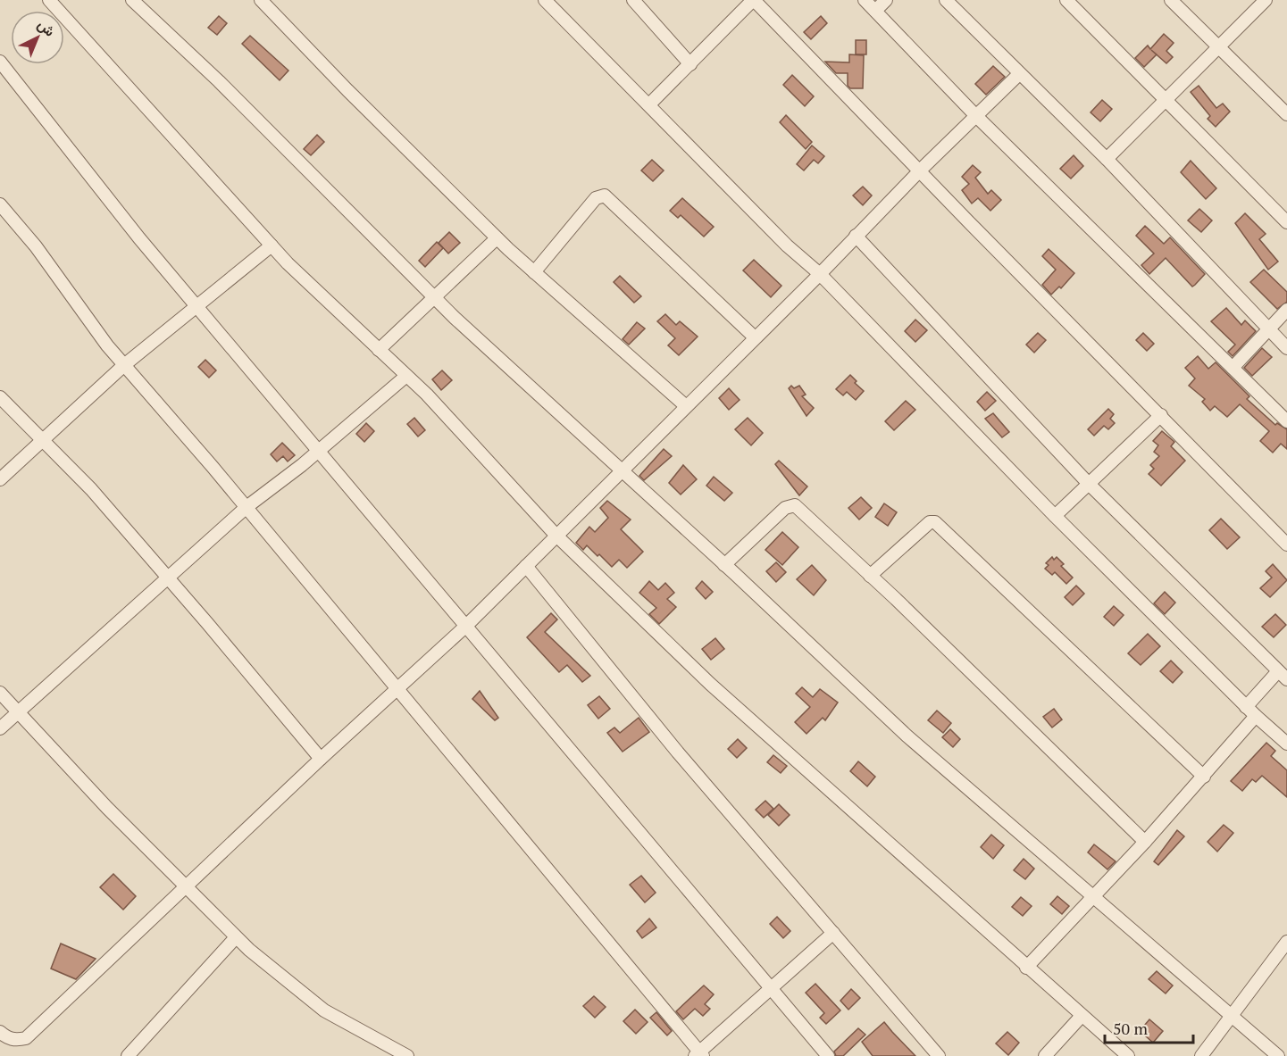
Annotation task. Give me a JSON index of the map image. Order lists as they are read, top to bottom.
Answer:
{
  "scale_bar": "50 m",
  "north": "top right"
}
